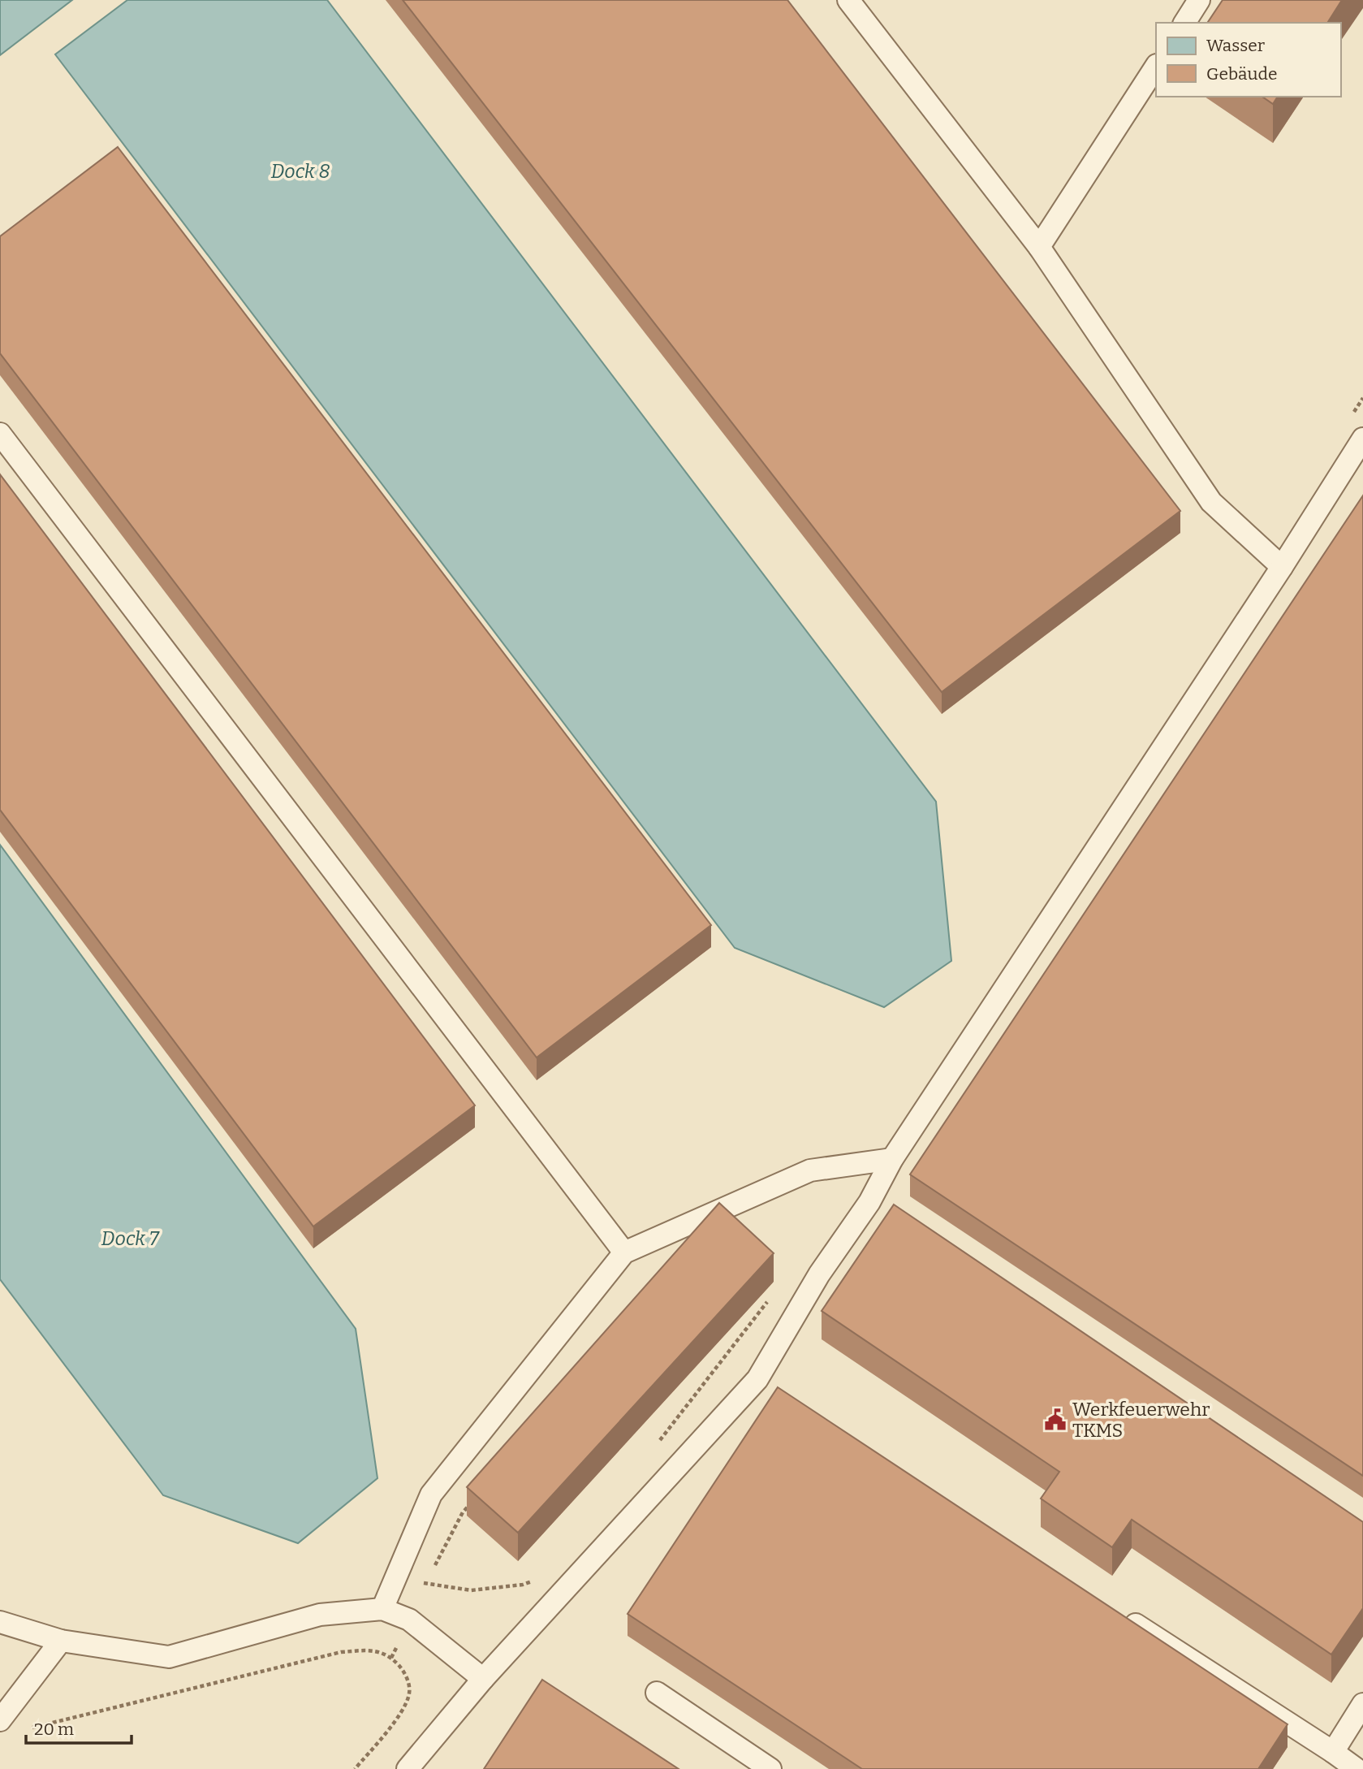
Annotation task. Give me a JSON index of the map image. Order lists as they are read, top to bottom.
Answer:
{
  "water": ["Dock 8", "Dock 7"],
  "places": {
    "public building": ["Werkfeuerwehr TKMS"]
  },
  "legend": ["Wasser", "Gebäude"],
  "scale_bar": "20 m"
}
